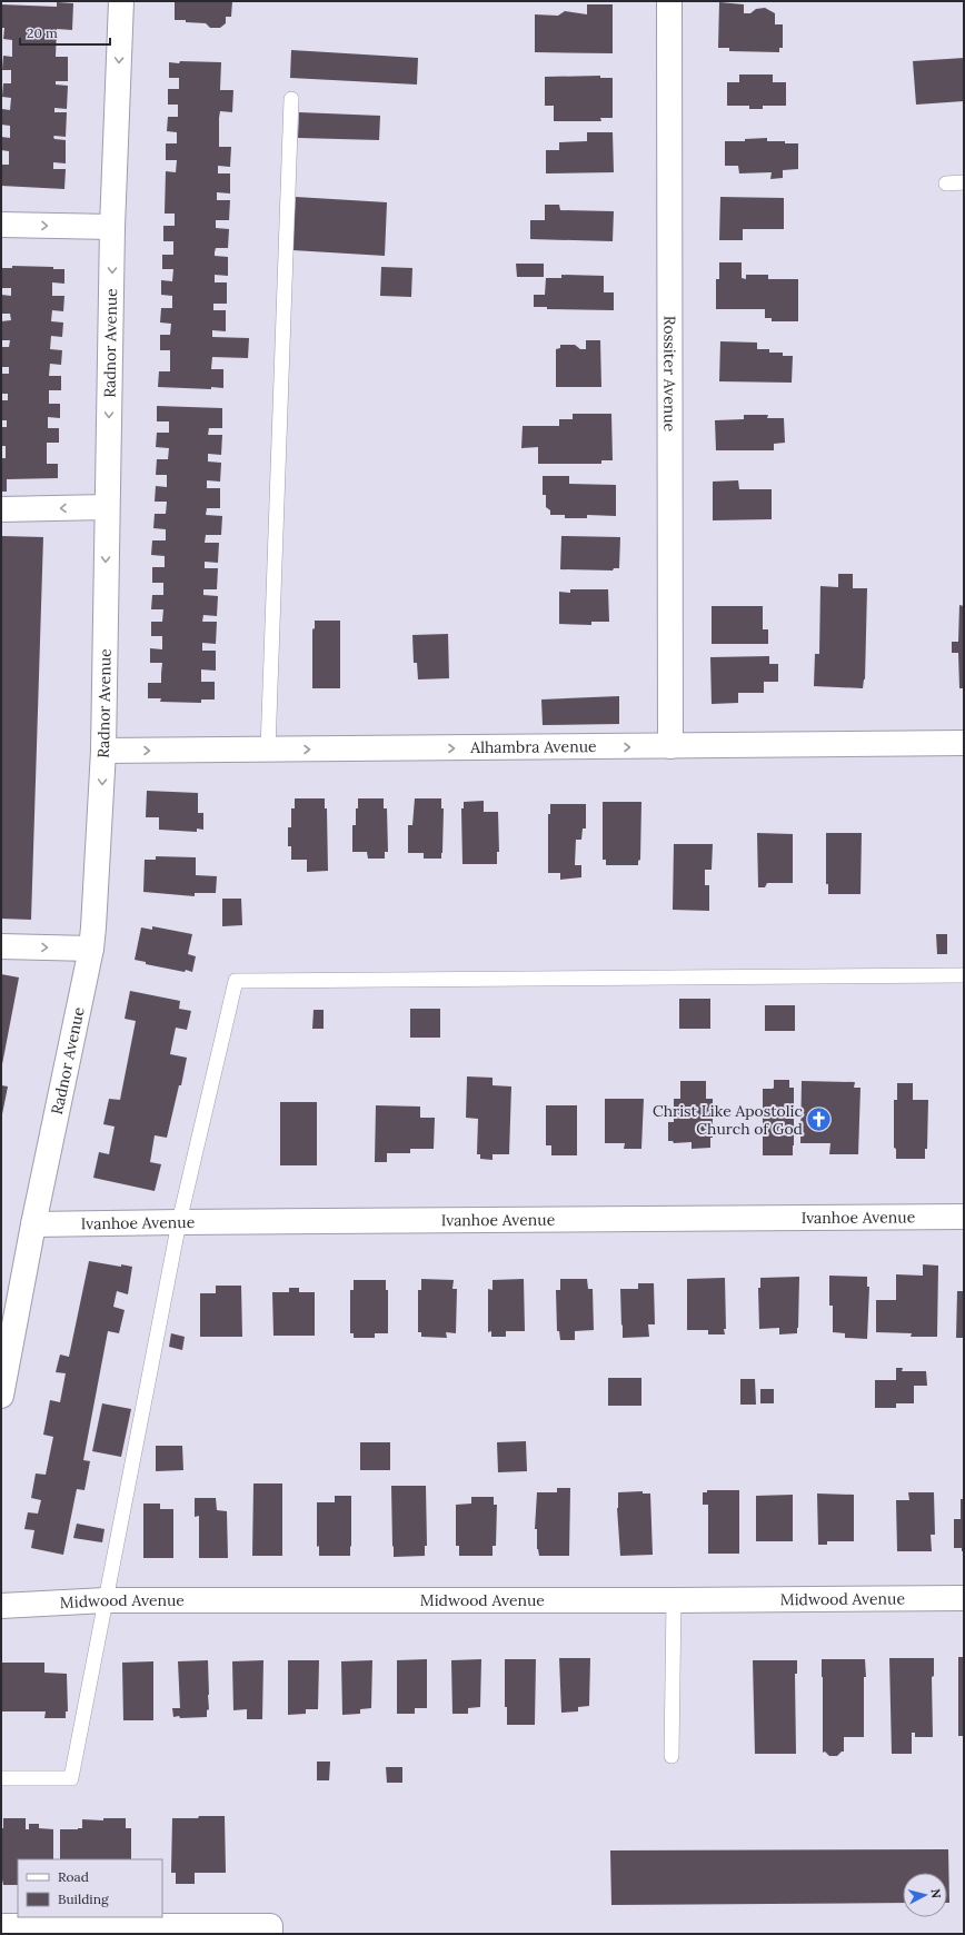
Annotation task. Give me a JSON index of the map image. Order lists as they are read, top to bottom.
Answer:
{
  "streets": {
    "street": [
      "Radnor Avenue",
      "Rossiter Avenue",
      "Alhambra Avenue",
      "Ivanhoe Avenue",
      "Midwood Avenue"
    ]
  },
  "crossings": [
    ["Radnor Avenue", "Alhambra Avenue"],
    ["Radnor Avenue", "Ivanhoe Avenue"],
    ["Rossiter Avenue", "Alhambra Avenue"]
  ],
  "one_way": ["Radnor Avenue", "Alhambra Avenue"],
  "places": {
    "church": ["Christ Like Apostolic Church of God"]
  },
  "legend": ["Road", "Building"],
  "scale_bar": "20 m",
  "north": "right"
}
